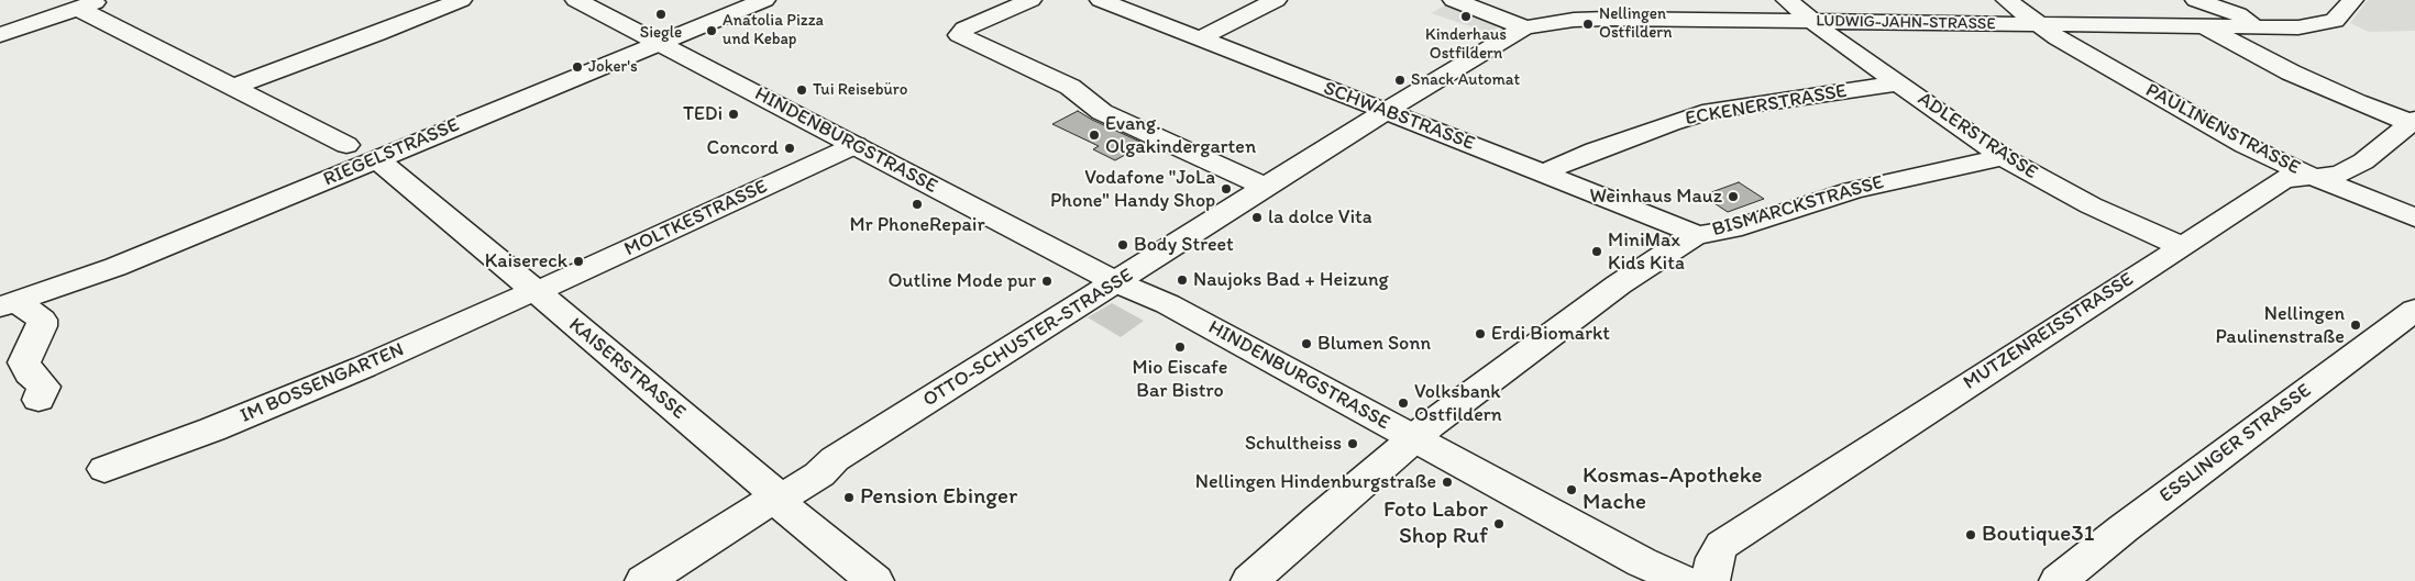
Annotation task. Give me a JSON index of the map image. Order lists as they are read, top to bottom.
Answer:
{
  "streets": {
    "street": [
      "LUDWIG-JAHN-STRASSE",
      "ECKENERSTRASSE",
      "SCHWABSTRASSE",
      "PAULINENSTRASSE",
      "ADLERSTRASSE",
      "HINDENBURGSTRASSE",
      "RIEGELSTRASSE",
      "BISMARCKSTRASSE",
      "MOLTKESTRASSE",
      "MUTZENREISSTRASSE",
      "OTTO-SCHUSTER-STRASSE",
      "KAISERSTRASSE",
      "IM BOSSENGARTEN",
      "ESSLINGER STRASSE"
    ]
  },
  "crossings": [
    ["LUDWIG-JAHN-STRASSE", "PAULINENSTRASSE"],
    ["LUDWIG-JAHN-STRASSE", "ADLERSTRASSE"],
    ["LUDWIG-JAHN-STRASSE", "OTTO-SCHUSTER-STRASSE"],
    ["ECKENERSTRASSE", "SCHWABSTRASSE"],
    ["ECKENERSTRASSE", "ADLERSTRASSE"],
    ["SCHWABSTRASSE", "BISMARCKSTRASSE"],
    ["SCHWABSTRASSE", "OTTO-SCHUSTER-STRASSE"],
    ["PAULINENSTRASSE", "MUTZENREISSTRASSE"],
    ["ADLERSTRASSE", "BISMARCKSTRASSE"],
    ["ADLERSTRASSE", "MUTZENREISSTRASSE"],
    ["HINDENBURGSTRASSE", "RIEGELSTRASSE"],
    ["HINDENBURGSTRASSE", "BISMARCKSTRASSE"],
    ["HINDENBURGSTRASSE", "MOLTKESTRASSE"],
    ["HINDENBURGSTRASSE", "OTTO-SCHUSTER-STRASSE"],
    ["RIEGELSTRASSE", "KAISERSTRASSE"],
    ["MOLTKESTRASSE", "KAISERSTRASSE"],
    ["MOLTKESTRASSE", "IM BOSSENGARTEN"],
    ["OTTO-SCHUSTER-STRASSE", "KAISERSTRASSE"],
    ["KAISERSTRASSE", "IM BOSSENGARTEN"]
  ],
  "places": [
    "Siegle",
    "Kinderhaus Ostfildern",
    "Nellingen Ostfildern",
    "Anatolia Pizza und Kebap",
    "Joker's",
    "Snack Automat",
    "Tui Reisebüro",
    "TEDi",
    "Evang. Olgakindergarten",
    "Concord",
    "Vodafone \"JoLa Phone\" Handy Shop",
    "Weinhaus Mauz",
    "Mr PhoneRepair",
    "la dolce Vita",
    "Body Street",
    "MiniMax Kids Kita",
    "Kaisereck",
    "Naujoks Bad + Heizung",
    "Outline Mode pur",
    "Nellingen Paulinenstraße",
    "Erdi Biomarkt",
    "Blumen Sonn",
    "Mio Eiscafe Bar Bistro",
    "Volksbank Ostfildern",
    "Schultheiss",
    "Nellingen Hindenburgstraße",
    "Kosmas-Apotheke Mache",
    "Pension Ebinger",
    "Foto Labor Shop Ruf",
    "Boutique31"
  ]
}
